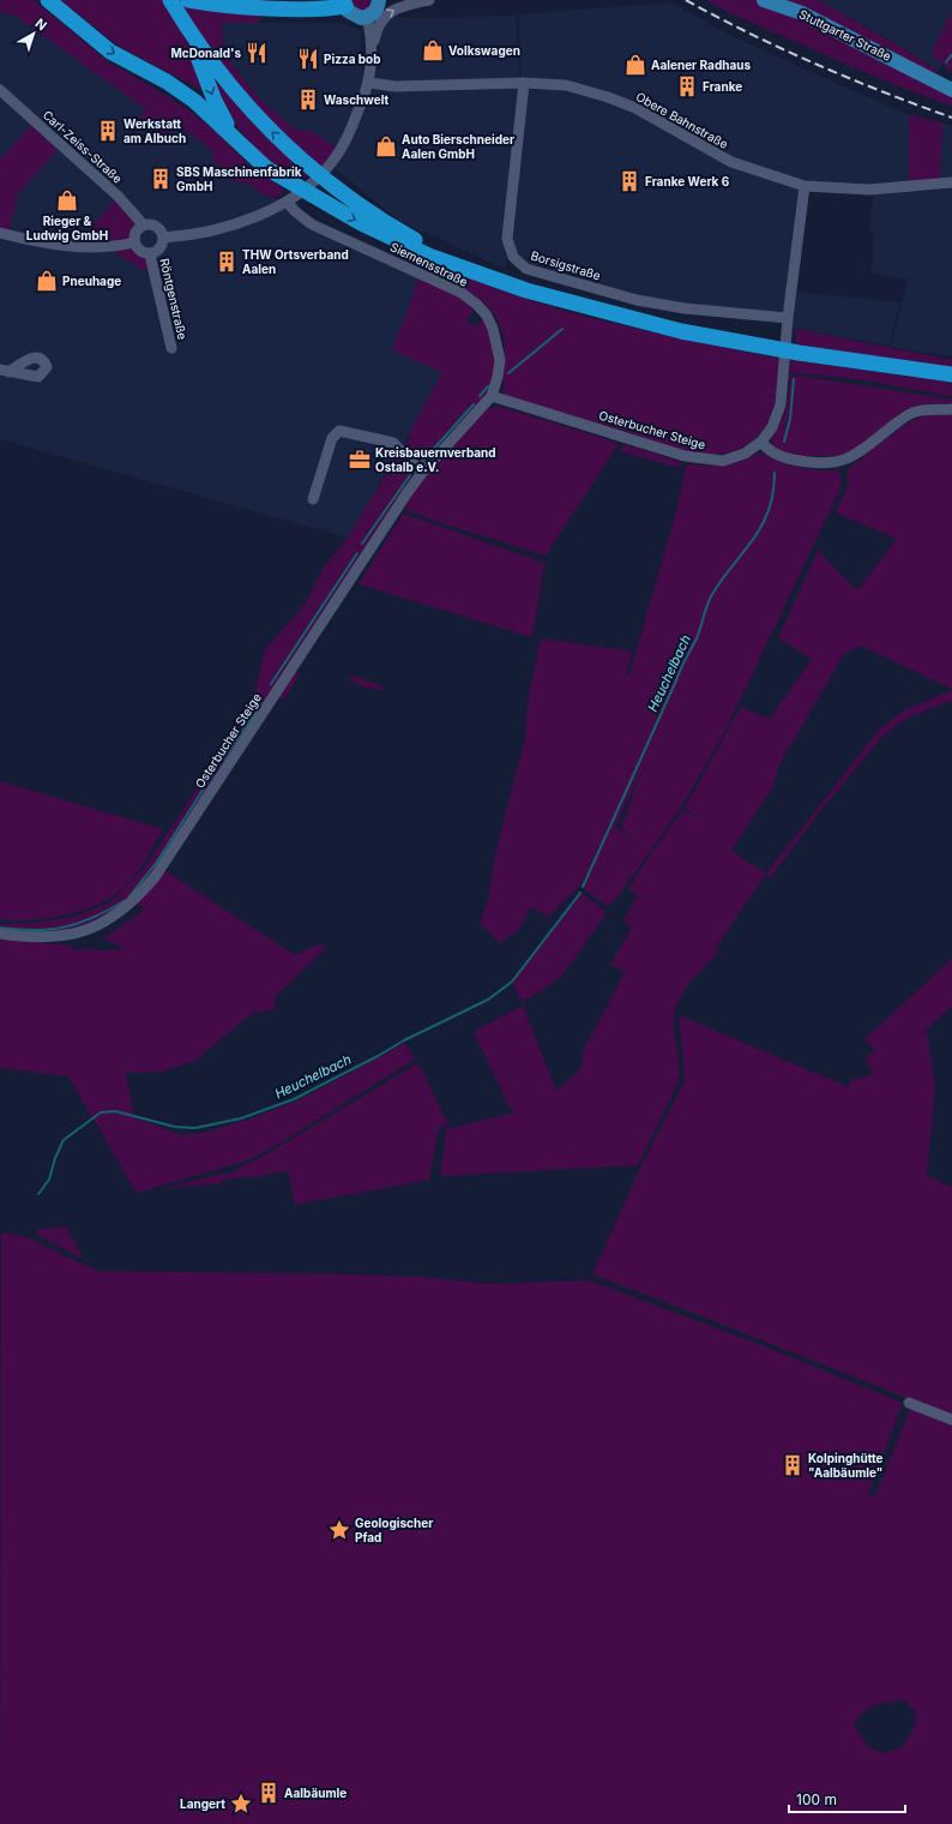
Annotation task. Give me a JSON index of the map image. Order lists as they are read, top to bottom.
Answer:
{
  "streets": {
    "main road": ["Stuttgarter Straße"],
    "street": [
      "Obere Bahnstraße",
      "Carl-Zeiss-Straße",
      "Siemensstraße",
      "Borsigstraße",
      "Röntgenstraße",
      "Osterbucher Steige"
    ]
  },
  "crossings": [
    ["Obere Bahnstraße", "Borsigstraße"],
    ["Obere Bahnstraße", "Osterbucher Steige"],
    ["Carl-Zeiss-Straße", "Röntgenstraße"],
    ["Siemensstraße", "Osterbucher Steige"],
    ["Borsigstraße", "Osterbucher Steige"]
  ],
  "water": ["Heuchelbach"],
  "places": {
    "shop": [
      "Volkswagen",
      "Aalener Radhaus",
      "Auto Bierschneider Aalen GmbH",
      "Rieger & Ludwig GmbH",
      "Pneuhage"
    ],
    "restaurant": ["McDonald's", "Pizza bob"],
    "building": [
      "Franke",
      "Waschwelt",
      "Werkstatt am Albuch",
      "SBS Maschinenfabrik GmbH",
      "Franke Werk 6",
      "THW Ortsverband Aalen",
      "Kolpinghütte \"Aalbäumle\"",
      "Aalbäumle"
    ],
    "office": ["Kreisbauernverband Ostalb e.V."],
    "place": ["Geologischer Pfad", "Langert"]
  },
  "scale_bar": "100 m",
  "north": "top right"
}
